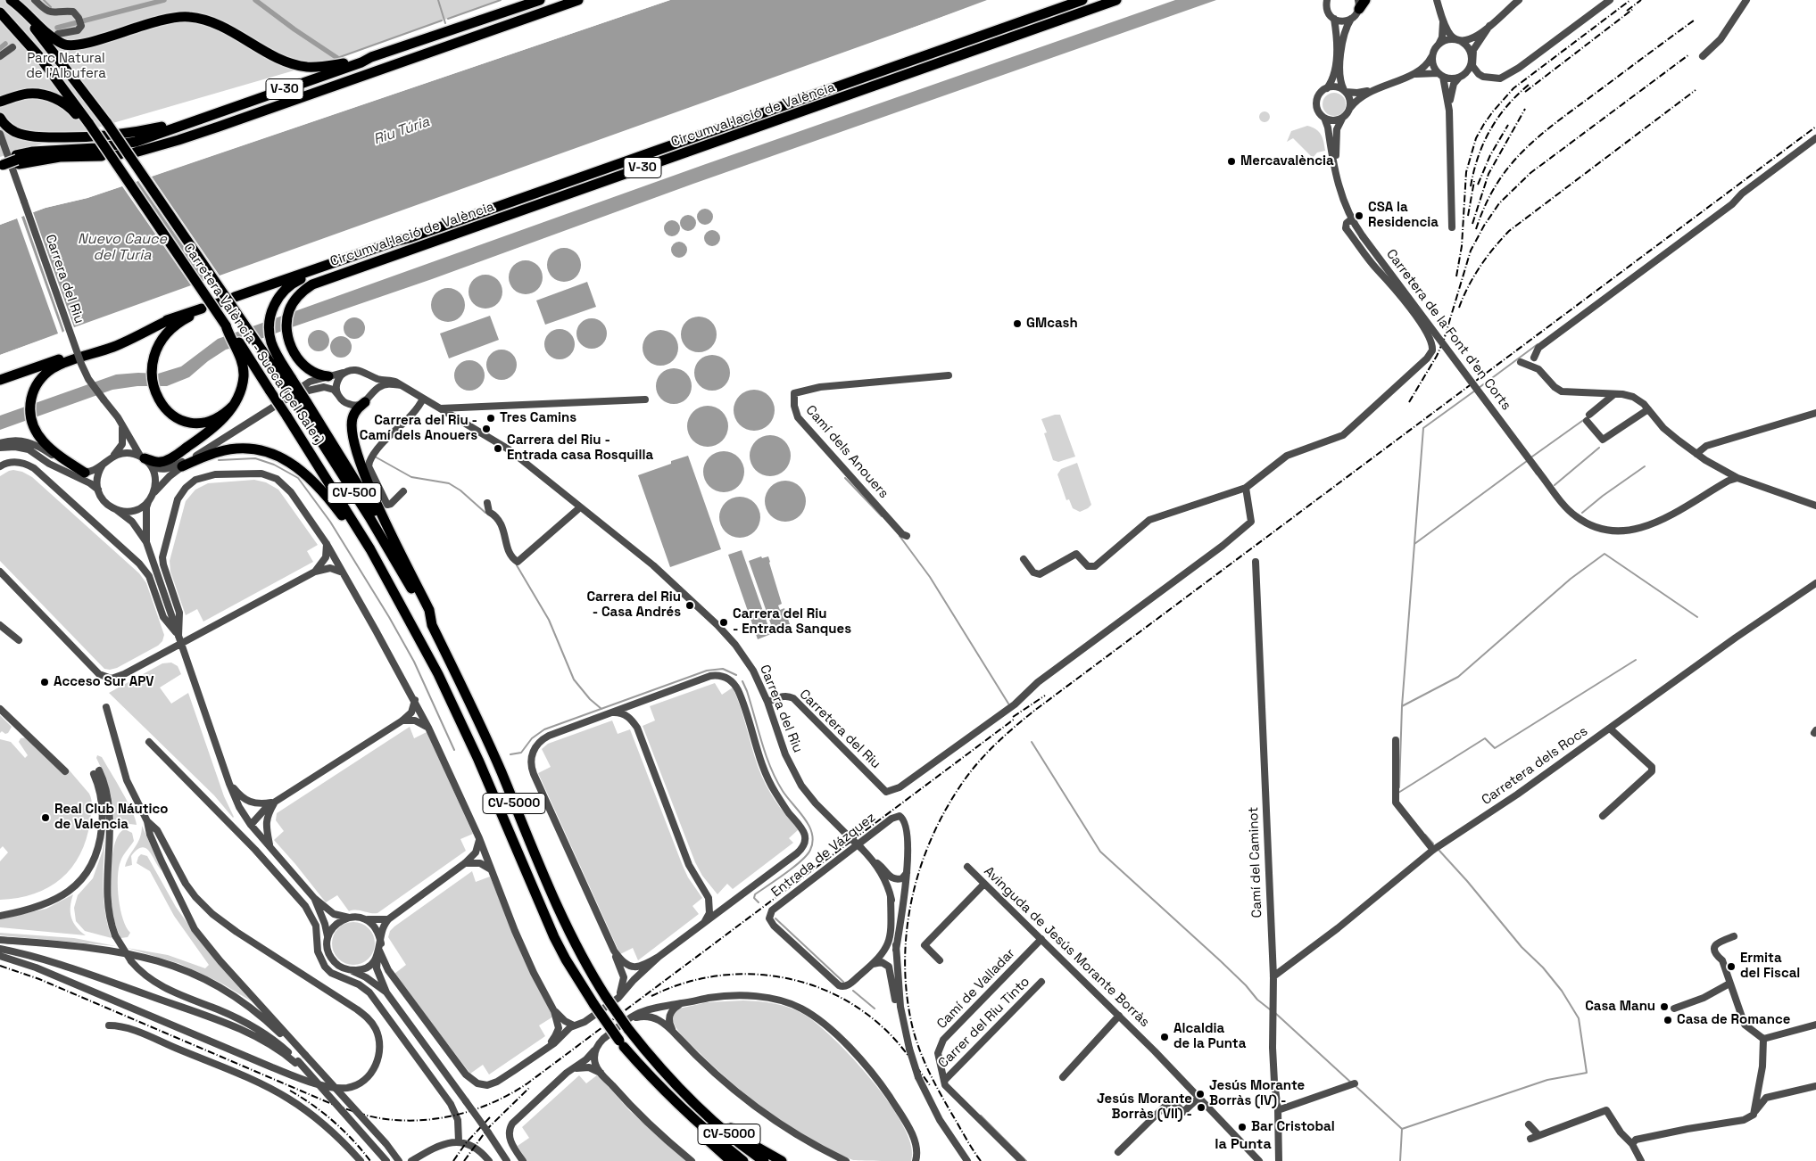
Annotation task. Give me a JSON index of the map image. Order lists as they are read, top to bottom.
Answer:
{
  "streets": {
    "highway": [
      "V-30",
      "Circumval·lació de València",
      "Carretera València - Sueca (pel Saler)",
      "CV-500",
      "CV-5000"
    ],
    "street": [
      "Carrera del Riu",
      "Carretera de la Font d'en Corts",
      "Camí dels Anouers",
      "Carretera del Riu",
      "Carretera dels Rocs",
      "Entrada de Vázquez",
      "Camí del Caminot",
      "Avinguda de Jesús Morante Borràs",
      "Camí de Valladar",
      "Carrer del Riu Tinto"
    ]
  },
  "crossings": [
    ["V-30", "Carrera del Riu"],
    ["Carrera del Riu", "Carretera del Riu"],
    ["Carrera del Riu", "Entrada de Vázquez"],
    ["Carretera València - Sueca (pel Saler)", "CV-5000"],
    ["Carretera dels Rocs", "Camí del Caminot"],
    ["Avinguda de Jesús Morante Borràs", "Camí de Valladar"],
    ["Camí de Valladar", "Carrer del Riu Tinto"]
  ],
  "districts": ["la Punta"],
  "water": ["Riu Túria", "Nuevo Cauce del Turia"],
  "parks": ["Parc Natural de l'Albufera"],
  "places": [
    "Mercavalència",
    "CSA la Residencia",
    "GMcash",
    "Tres Camins",
    "Carrera del Riu - Camí dels Anouers",
    "Carrera del Riu - Entrada casa Rosquilla",
    "Carrera del Riu - Casa Andrés",
    "Carrera del Riu - Entrada Sanques",
    "Acceso Sur APV",
    "Real Club Náutico de Valencia",
    "Ermita del Fiscal",
    "Casa Manu",
    "Casa de Romance",
    "Alcaldia de la Punta",
    "Jesús Morante Borràs (IV) -",
    "Jesús Morante Borràs (VII) -",
    "Bar Cristobal"
  ]
}
